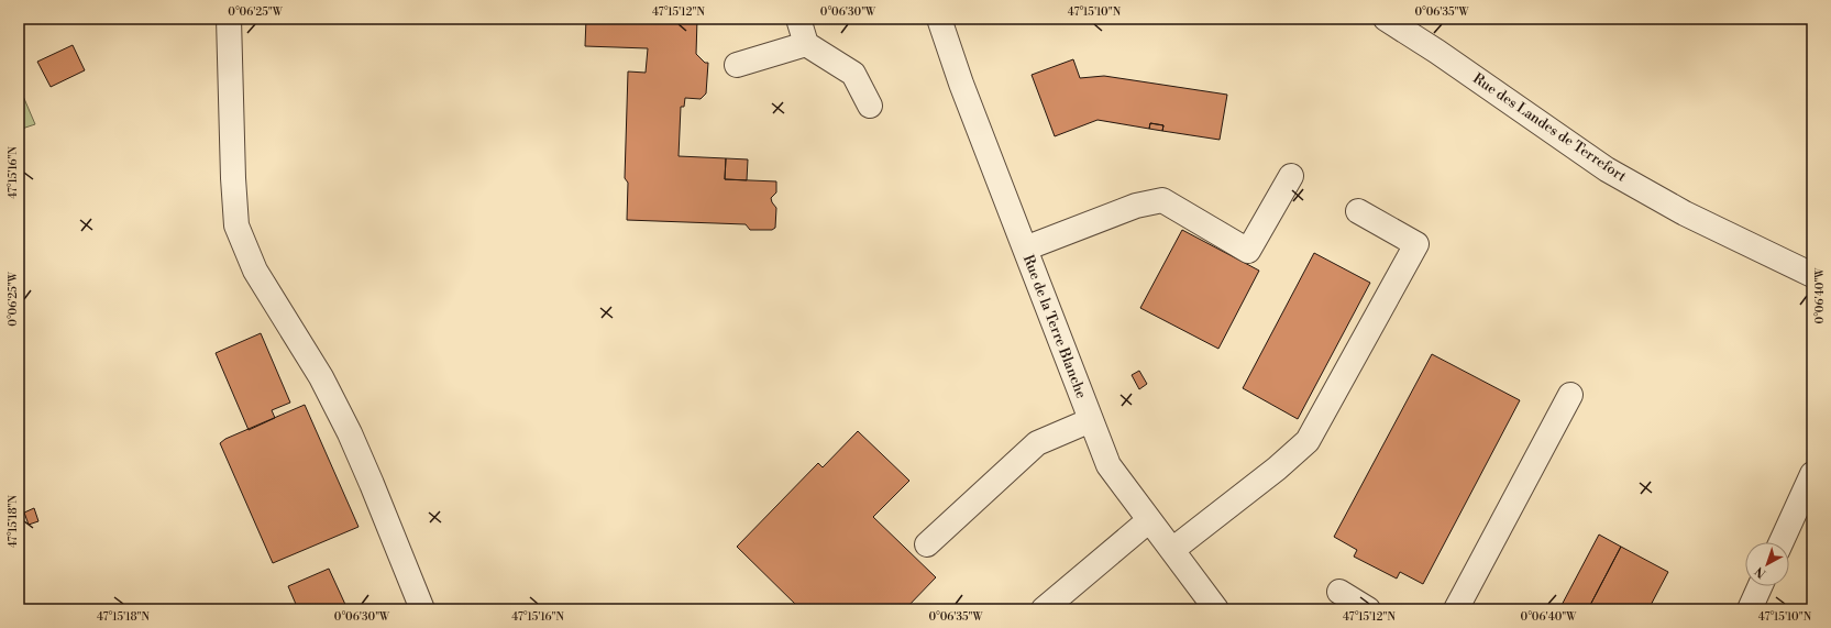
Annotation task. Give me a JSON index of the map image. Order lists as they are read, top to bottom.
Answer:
{
  "streets": {
    "street": ["Rue des Landes de Terrefort", "Rue de la Terre Blanche"]
  },
  "north": "bottom left",
  "coordinates": [
    "0°06'25\"W",
    "47°15'12\"N",
    "0°06'30\"W",
    "47°15'10\"N",
    "0°06'35\"W",
    "47°15'16\"N",
    "0°06'40\"W",
    "47°15'18\"N"
  ]
}
